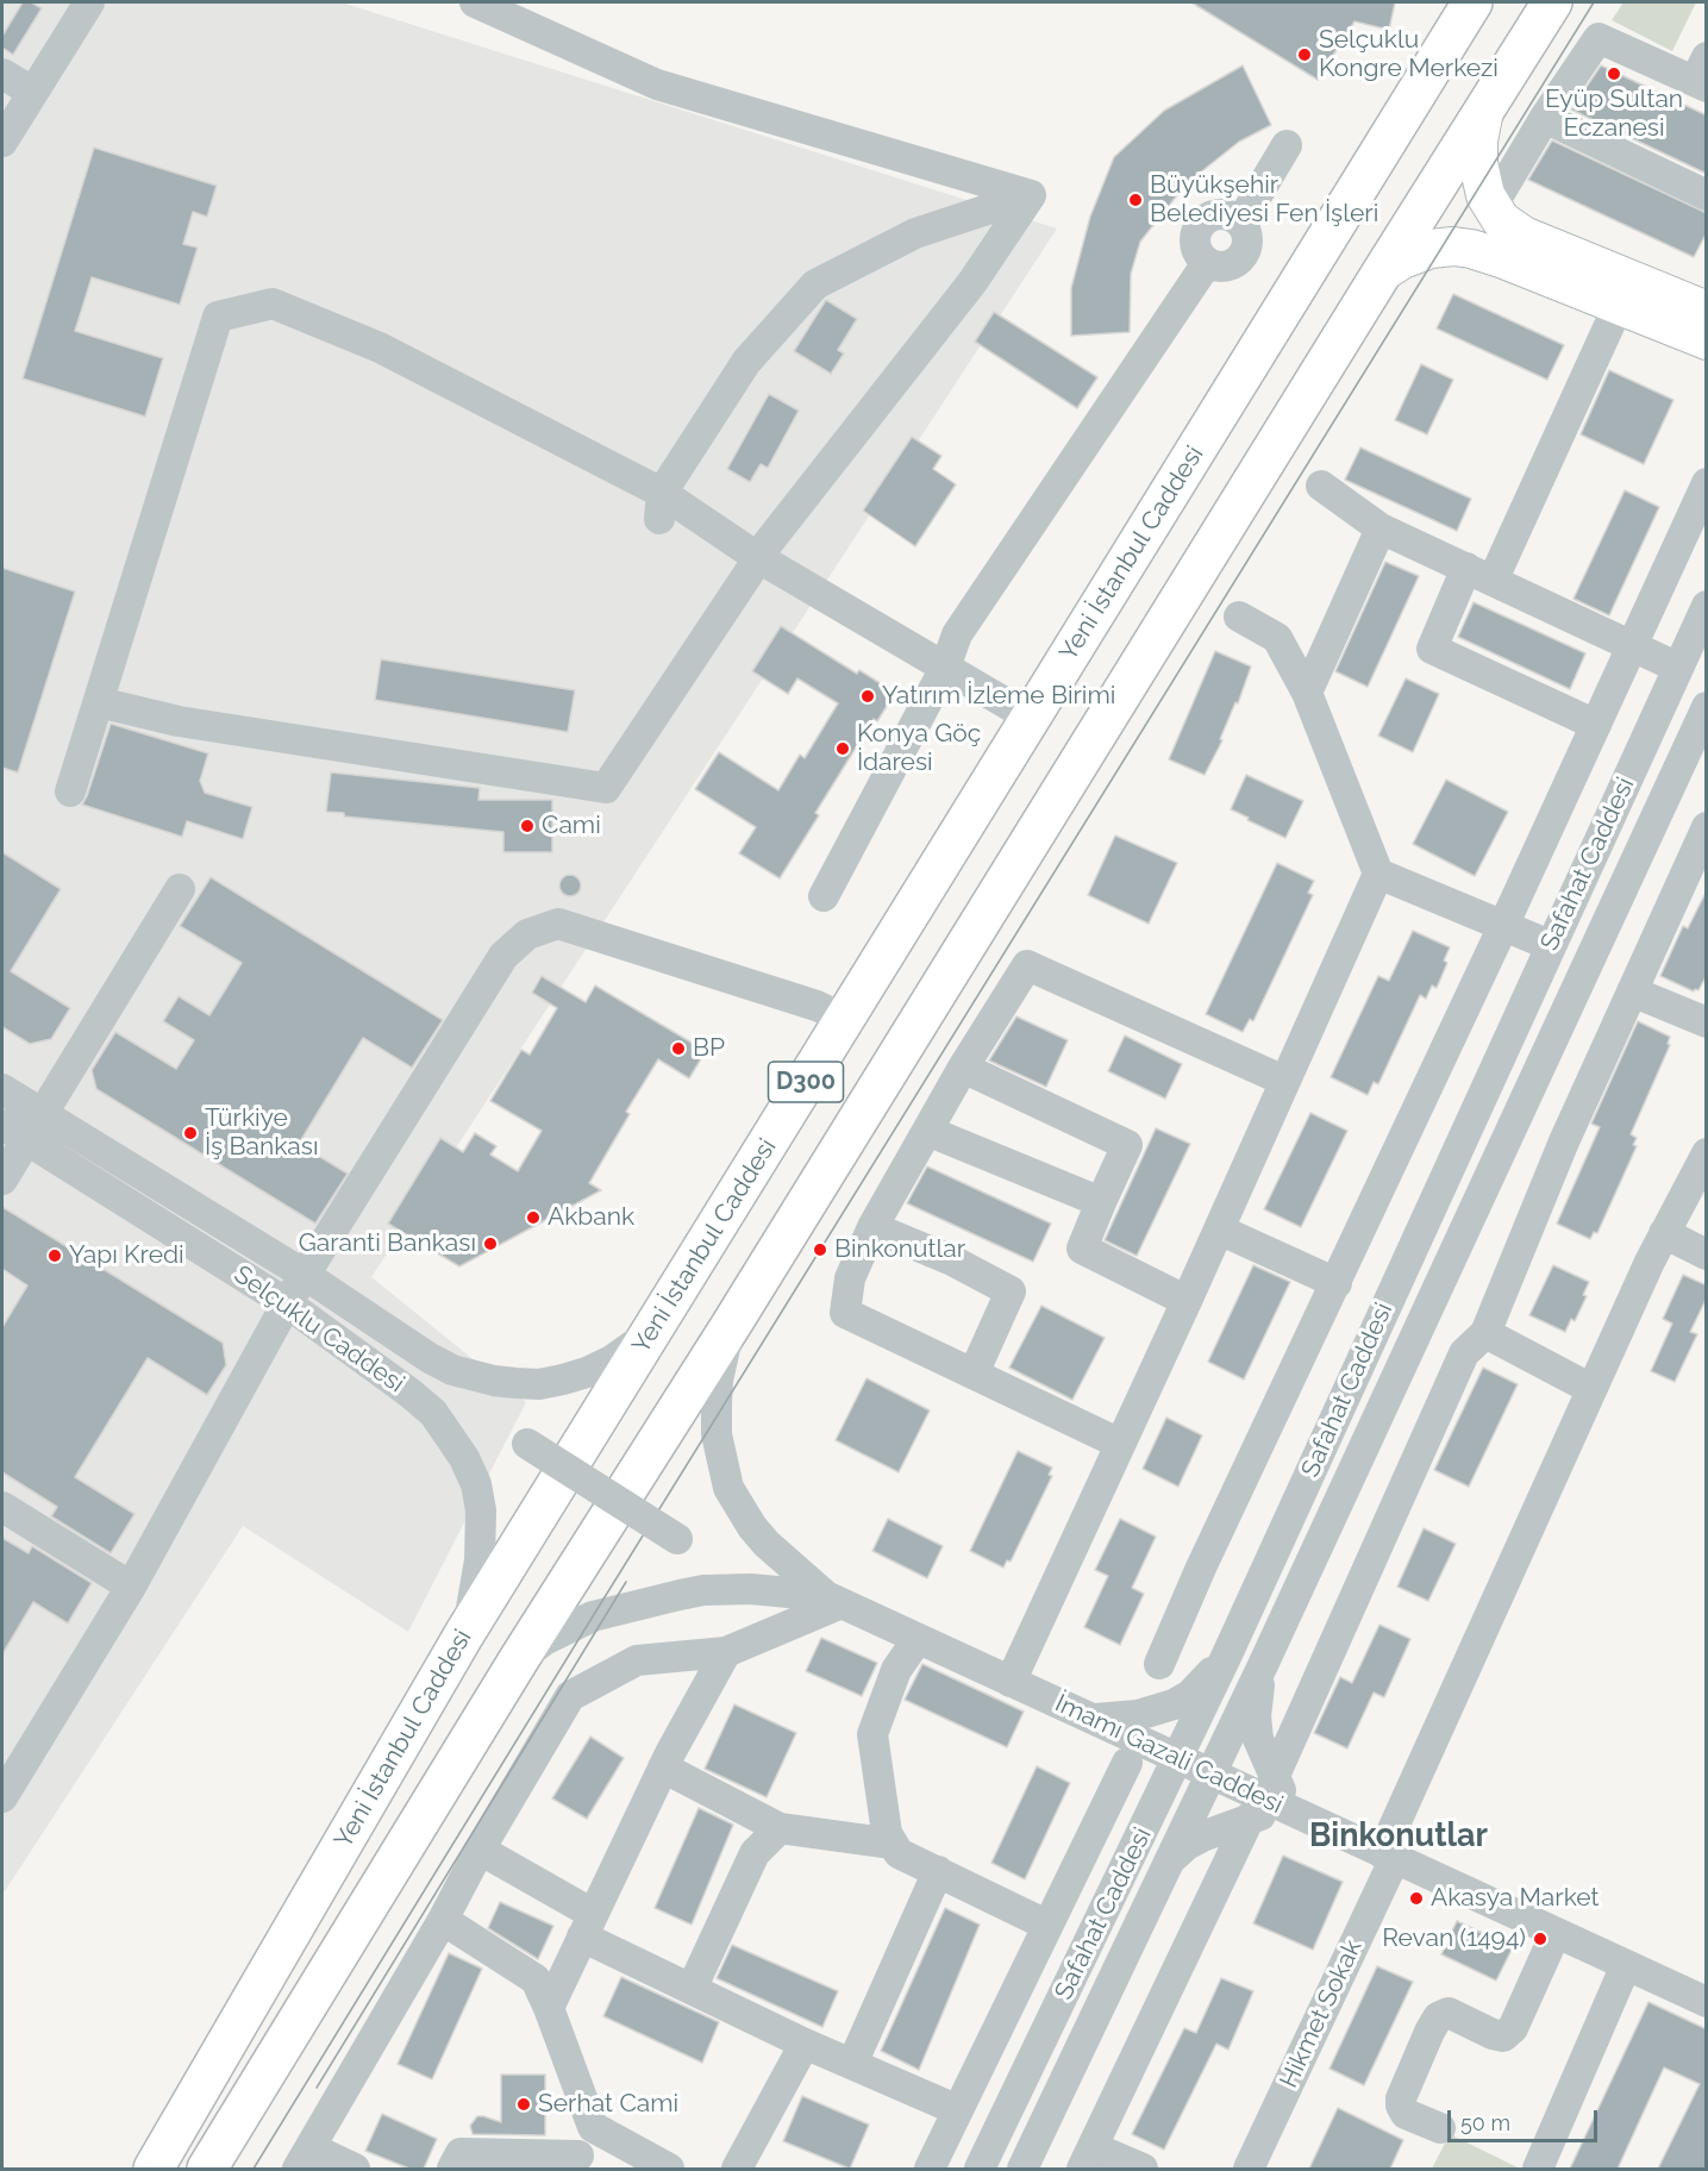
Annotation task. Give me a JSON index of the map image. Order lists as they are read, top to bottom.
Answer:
{
  "streets": {
    "highway": ["Yeni İstanbul Caddesi", "D300"],
    "street": [
      "Safahat Caddesi",
      "Selçuklu Caddesi",
      "İmamı Gazali Caddesi",
      "Hikmet Sokak"
    ]
  },
  "crossings": [
    ["Yeni İstanbul Caddesi", "Selçuklu Caddesi"],
    ["Safahat Caddesi", "İmamı Gazali Caddesi"],
    ["İmamı Gazali Caddesi", "Hikmet Sokak"]
  ],
  "districts": ["Binkonutlar"],
  "places": [
    "Selçuklu Kongre Merkezi",
    "Eyüp Sultan Eczanesi",
    "Büyükşehir Belediyesi Fen İşleri",
    "Yatırım İzleme Birimi",
    "Konya Göç İdaresi",
    "Cami",
    "BP",
    "Türkiye İş Bankası",
    "Akbank",
    "Garanti Bankası",
    "Binkonutlar",
    "Yapı Kredi",
    "Akasya Market",
    "Revan (1494)",
    "Serhat Cami"
  ],
  "scale_bar": "50 m"
}
